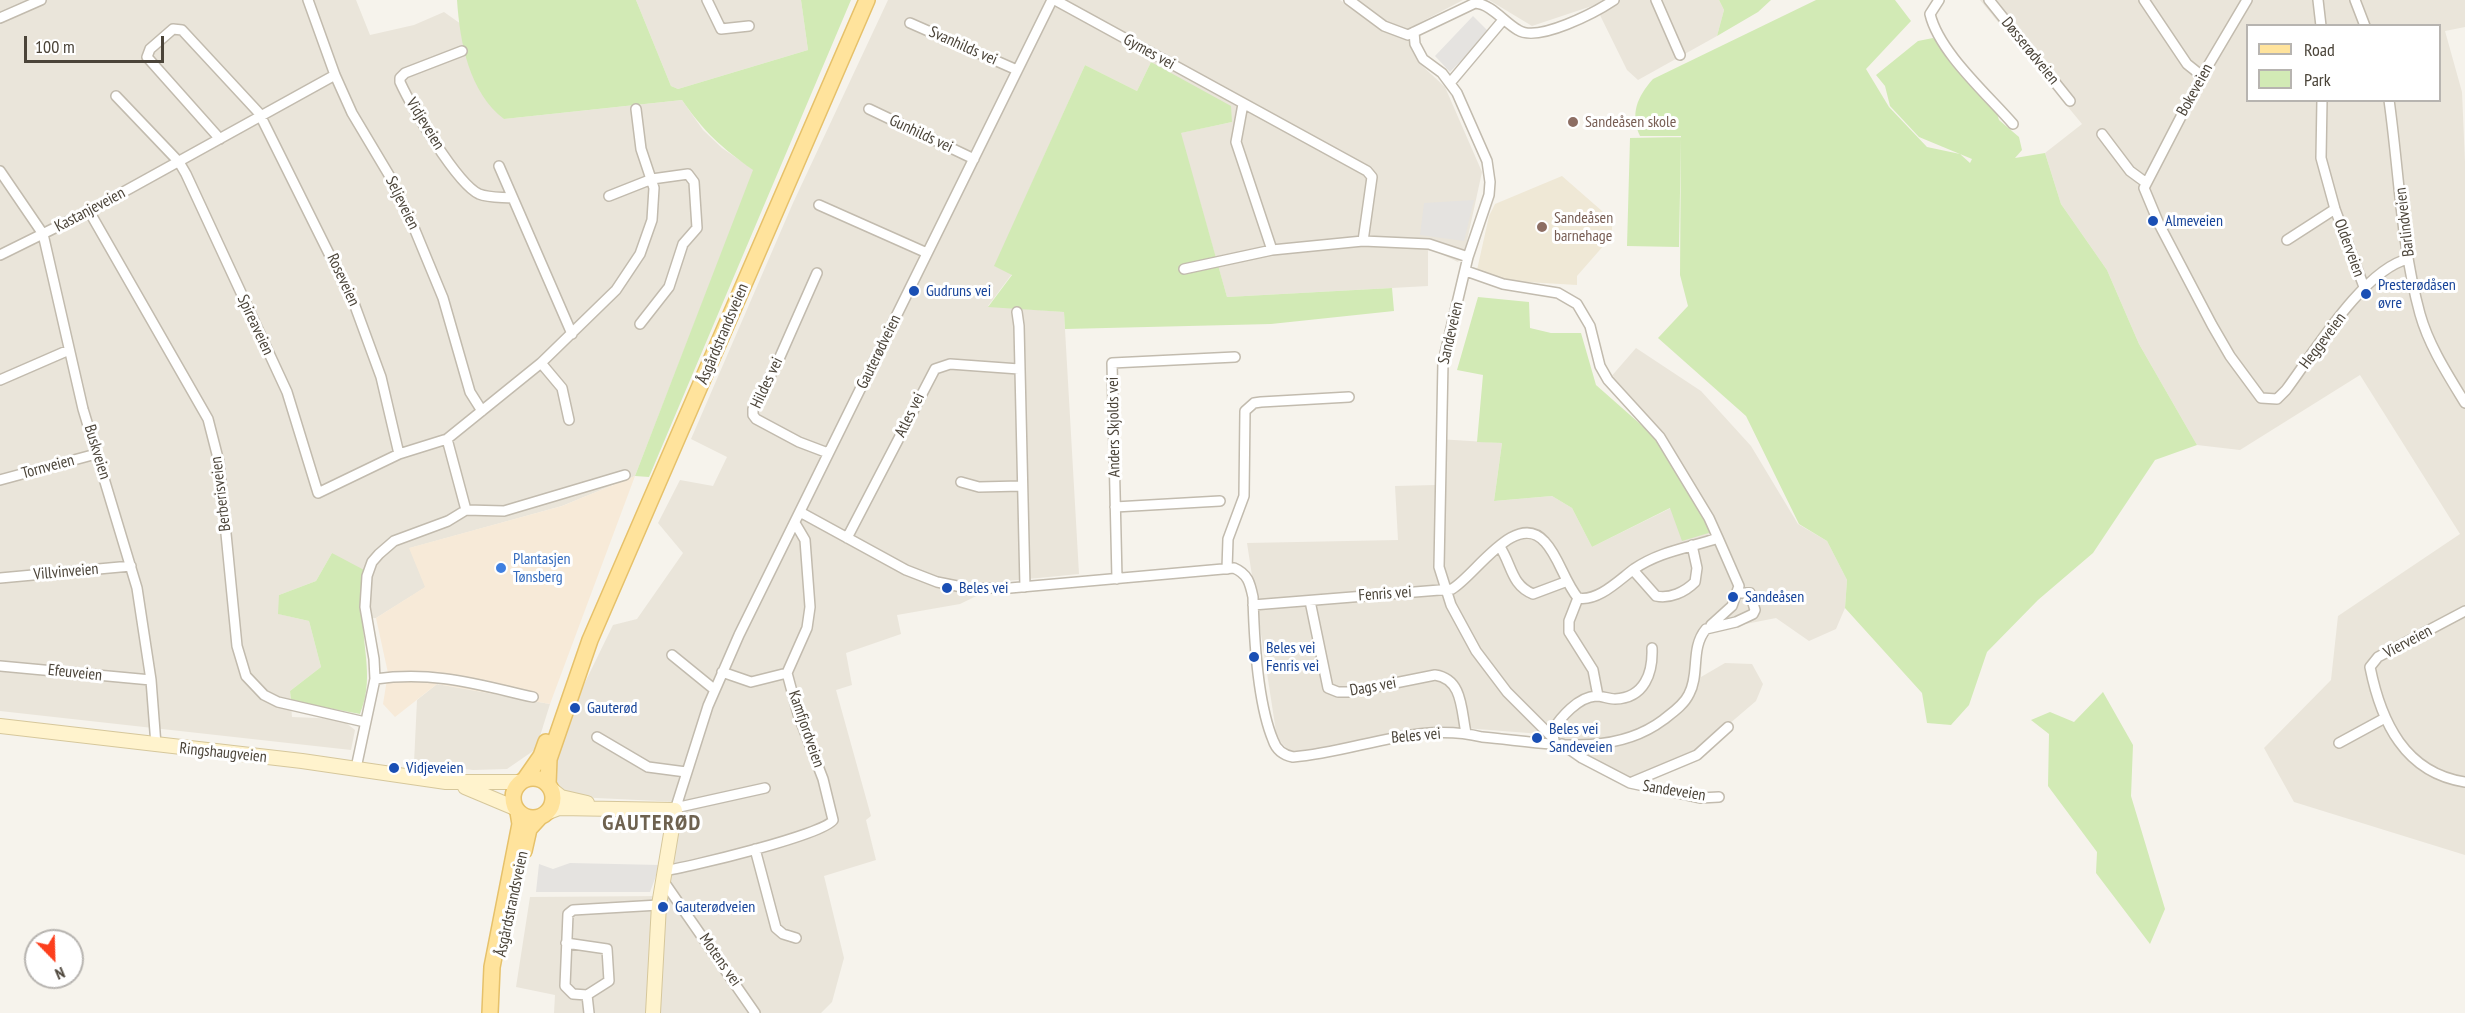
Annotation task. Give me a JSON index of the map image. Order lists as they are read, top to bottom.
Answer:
{
  "streets": {
    "main road": ["Åsgårdstrandsveien", "Gauterødveien", "Ringshaugveien"],
    "street": [
      "Svanhilds vei",
      "Døsserødveien",
      "Gymes vei",
      "Bokeveien",
      "Vidjeveien",
      "Gunhilds vei",
      "Seljeveien",
      "Kastanjeveien",
      "Barlindveien",
      "Olderveien",
      "Roseveien",
      "Spireaveien",
      "Sandeveien",
      "Heggeveien",
      "Hildes vei",
      "Atles vei",
      "Anders Skjolds vei",
      "Buskveien",
      "Tornveien",
      "Berberisveien",
      "Villvinveien",
      "Fenris vei",
      "Vierveien",
      "Efeuveien",
      "Dags vei",
      "Kamfjordveien",
      "Beles vei",
      "Motens vei"
    ]
  },
  "crossings": [
    ["Svanhilds vei", "Gauterødveien"],
    ["Gymes vei", "Gauterødveien"],
    ["Bokeveien", "Heggeveien"],
    ["Gunhilds vei", "Gauterødveien"],
    ["Seljeveien", "Kastanjeveien"],
    ["Kastanjeveien", "Roseveien"],
    ["Kastanjeveien", "Spireaveien"],
    ["Kastanjeveien", "Buskveien"],
    ["Kastanjeveien", "Berberisveien"],
    ["Barlindveien", "Heggeveien"],
    ["Olderveien", "Heggeveien"],
    ["Roseveien", "Spireaveien"],
    ["Sandeveien", "Fenris vei"],
    ["Sandeveien", "Beles vei"],
    ["Åsgårdstrandsveien", "Ringshaugveien"],
    ["Gauterødveien", "Hildes vei"],
    ["Gauterødveien", "Kamfjordveien"],
    ["Gauterødveien", "Motens vei"],
    ["Buskveien", "Tornveien"],
    ["Buskveien", "Villvinveien"],
    ["Buskveien", "Efeuveien"],
    ["Buskveien", "Ringshaugveien"],
    ["Fenris vei", "Dags vei"],
    ["Fenris vei", "Beles vei"],
    ["Dags vei", "Beles vei"],
    ["Kamfjordveien", "Motens vei"]
  ],
  "districts": ["GAUTERØD"],
  "places": [
    "Sandeåsen skole",
    "Almeveien",
    "Sandeåsen barnehage",
    "Gudruns vei",
    "Presterødåsen øvre",
    "Plantasjen Tønsberg",
    "Beles vei",
    "Sandeåsen",
    "Beles vei Fenris vei",
    "Gauterød",
    "Beles vei Sandeveien",
    "Vidjeveien",
    "Gauterødveien"
  ],
  "legend": ["Road", "Park"],
  "scale_bar": "100 m",
  "north": "bottom right"
}
